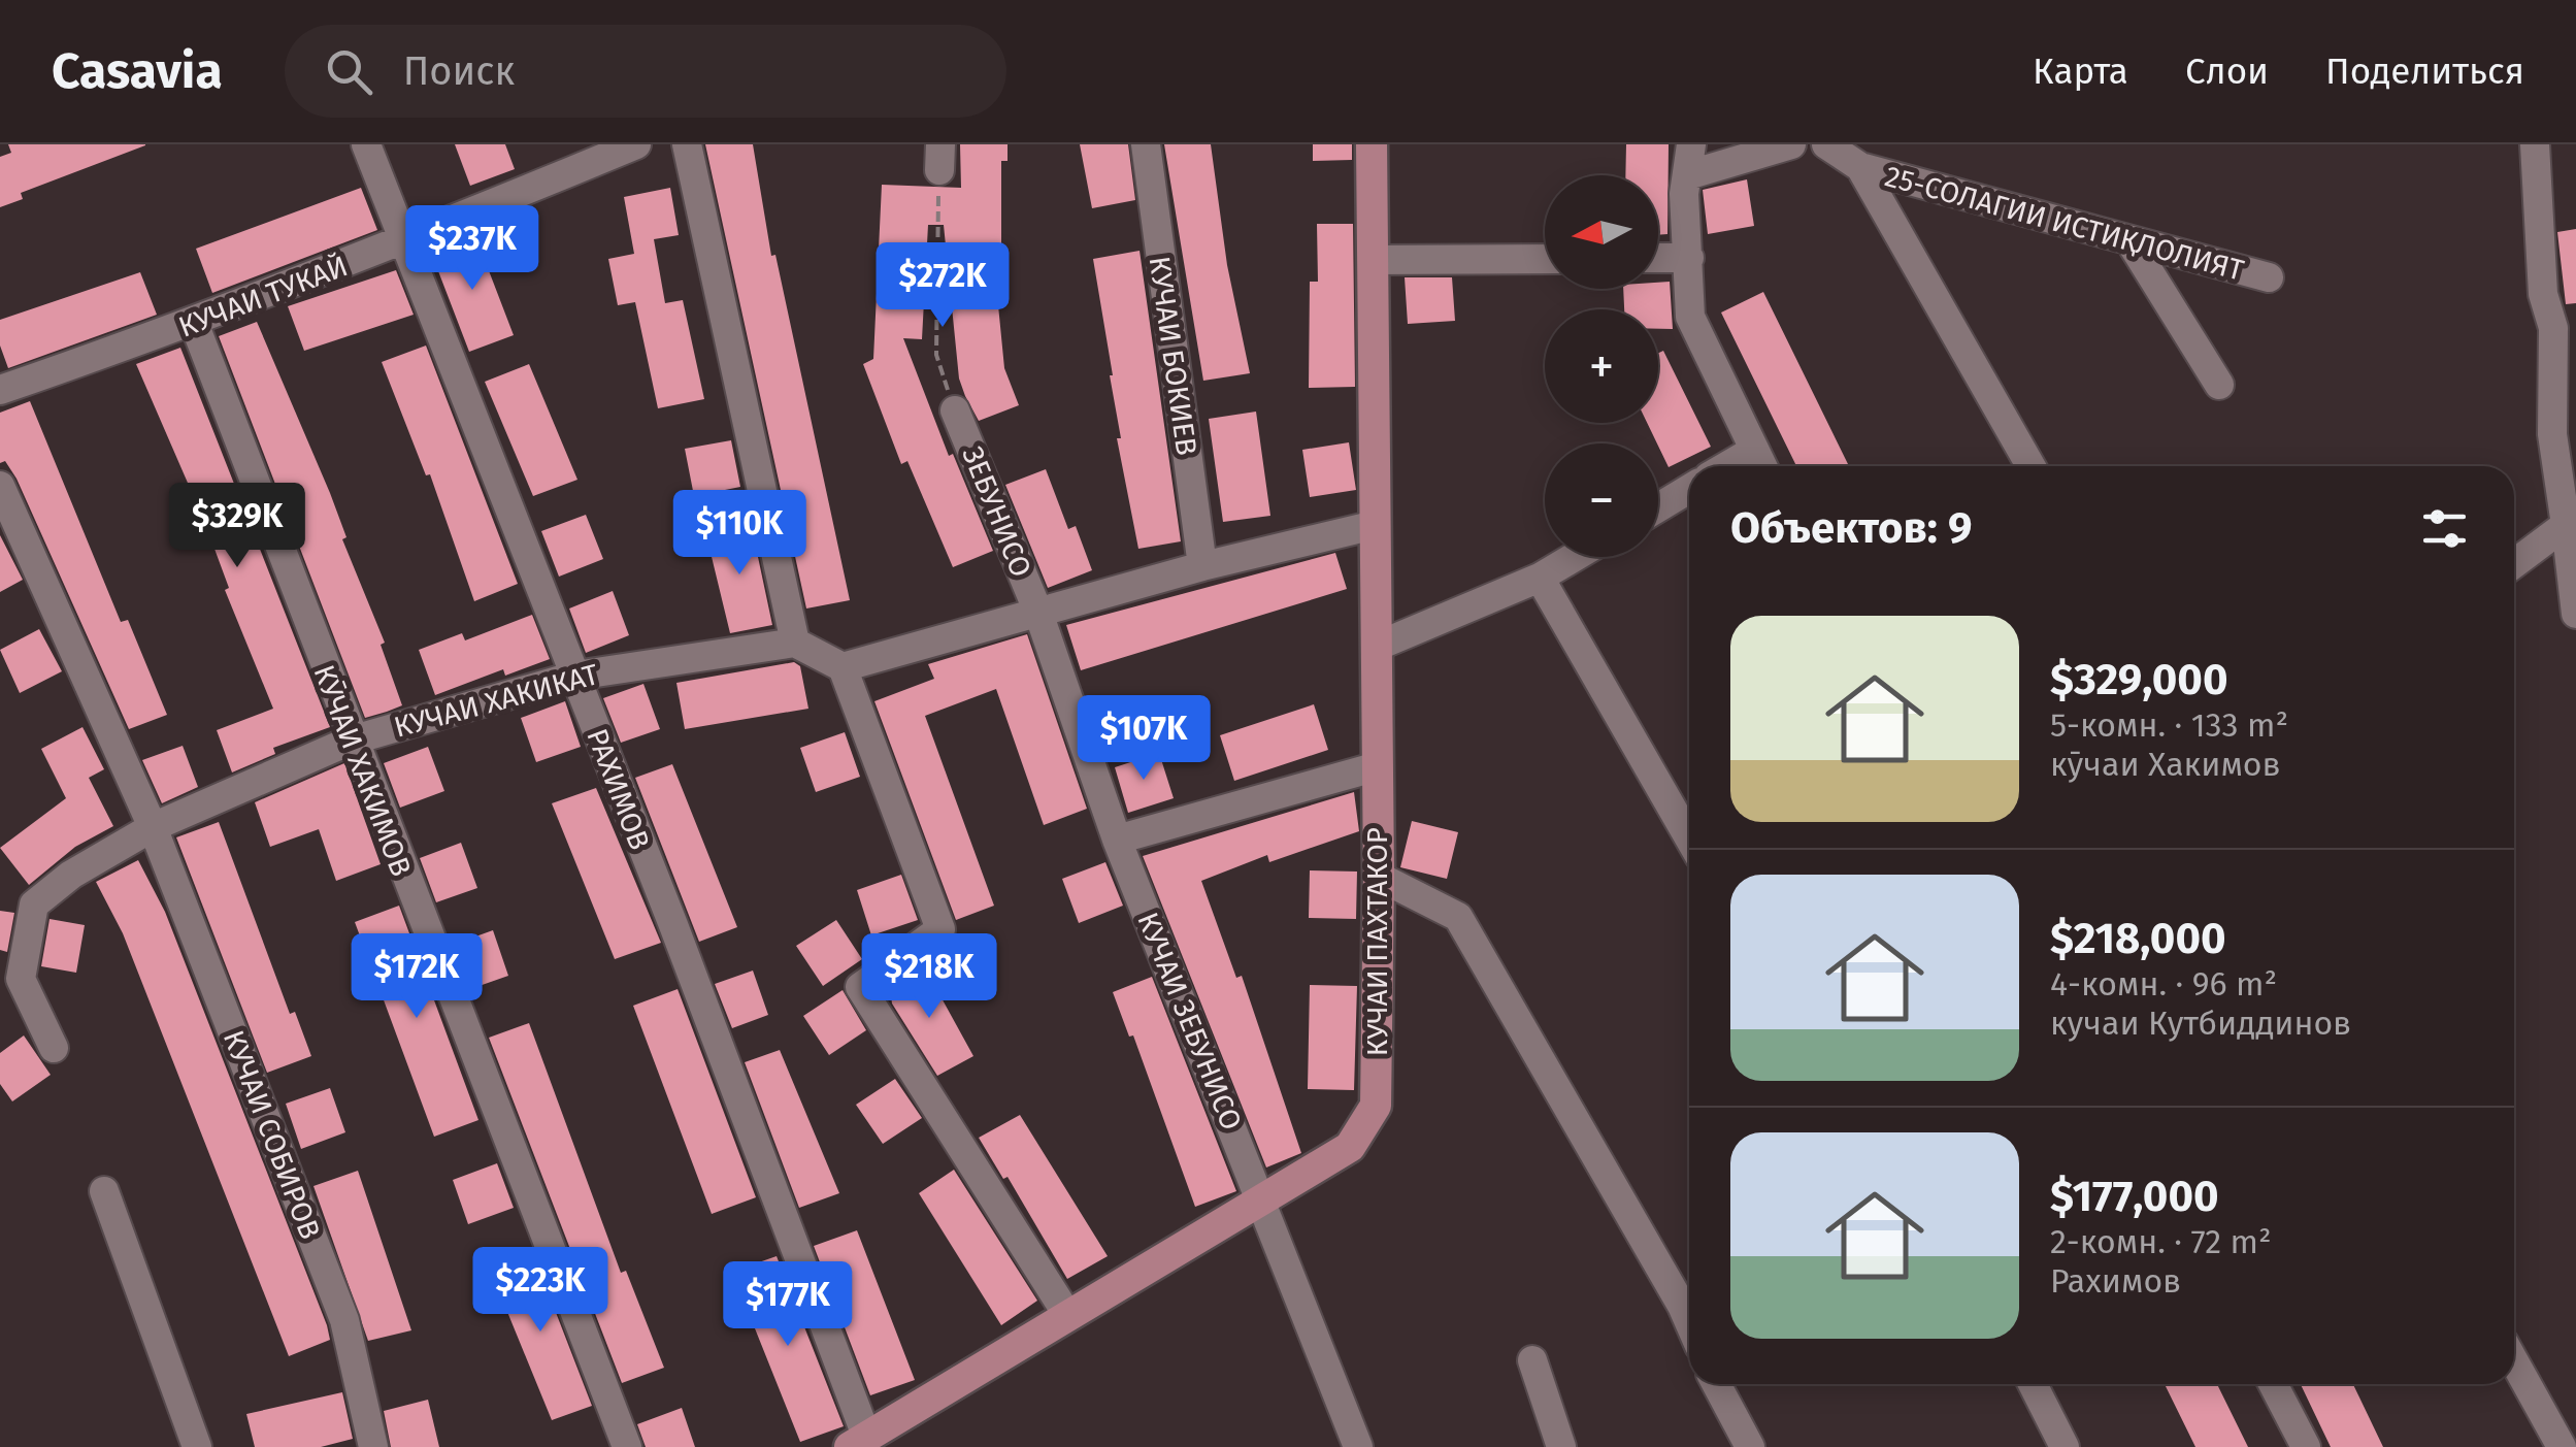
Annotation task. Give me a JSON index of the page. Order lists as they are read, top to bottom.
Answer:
{
  "streets": {
    "main road": ["КУЧАИ ПАХТАКОР"],
    "street": [
      "25-СОЛАГИИ ИСТИҚЛОЛИЯТ",
      "КУЧАИ ТУКАЙ",
      "КУЧАИ БОКИЕВ",
      "ЗЕБУНИСО",
      "КУЧАИ ХАКИКАТ",
      "КӮЧАИ ХАКИМОВ",
      "РАХИМОВ",
      "КУЧАИ ЗЕБУНИСО",
      "КУЧАИ СОБИРОВ"
    ]
  },
  "crossings": [
    ["КУЧАИ ТУКАЙ", "КӮЧАИ ХАКИМОВ"],
    ["КУЧАИ ТУКАЙ", "РАХИМОВ"],
    ["ЗЕБУНИСО", "КУЧАИ ЗЕБУНИСО"],
    ["КУЧАИ ХАКИКАТ", "КӮЧАИ ХАКИМОВ"],
    ["КУЧАИ ХАКИКАТ", "РАХИМОВ"],
    ["КУЧАИ ХАКИКАТ", "КУЧАИ СОБИРОВ"],
    ["РАХИМОВ", "КУЧАИ ПАХТАКОР"],
    ["КУЧАИ ПАХТАКОР", "КУЧАИ ЗЕБУНИСО"]
  ],
  "north": "left",
  "page": {
    "header": "Casavia",
    "search": "Поиск",
    "nav": ["Карта", "Слои", "Поделиться"],
    "map_buttons": ["+", "−"],
    "price": [
      "$237K",
      "$272K",
      "$329K",
      "$110K",
      "$107K",
      "$172K",
      "$218K",
      "$223K",
      "$177K"
    ],
    "heading": "Объектов: 9",
    "list": [
      {
        "name": "$329,000",
        "note": "5-комн. · 133 m² · кӯчаи Хакимов"
      },
      {
        "name": "$218,000",
        "note": "4-комн. · 96 m² · кучаи Кутбиддинов"
      },
      {
        "name": "$177,000",
        "note": "2-комн. · 72 m² · Рахимов"
      }
    ]
  }
}
